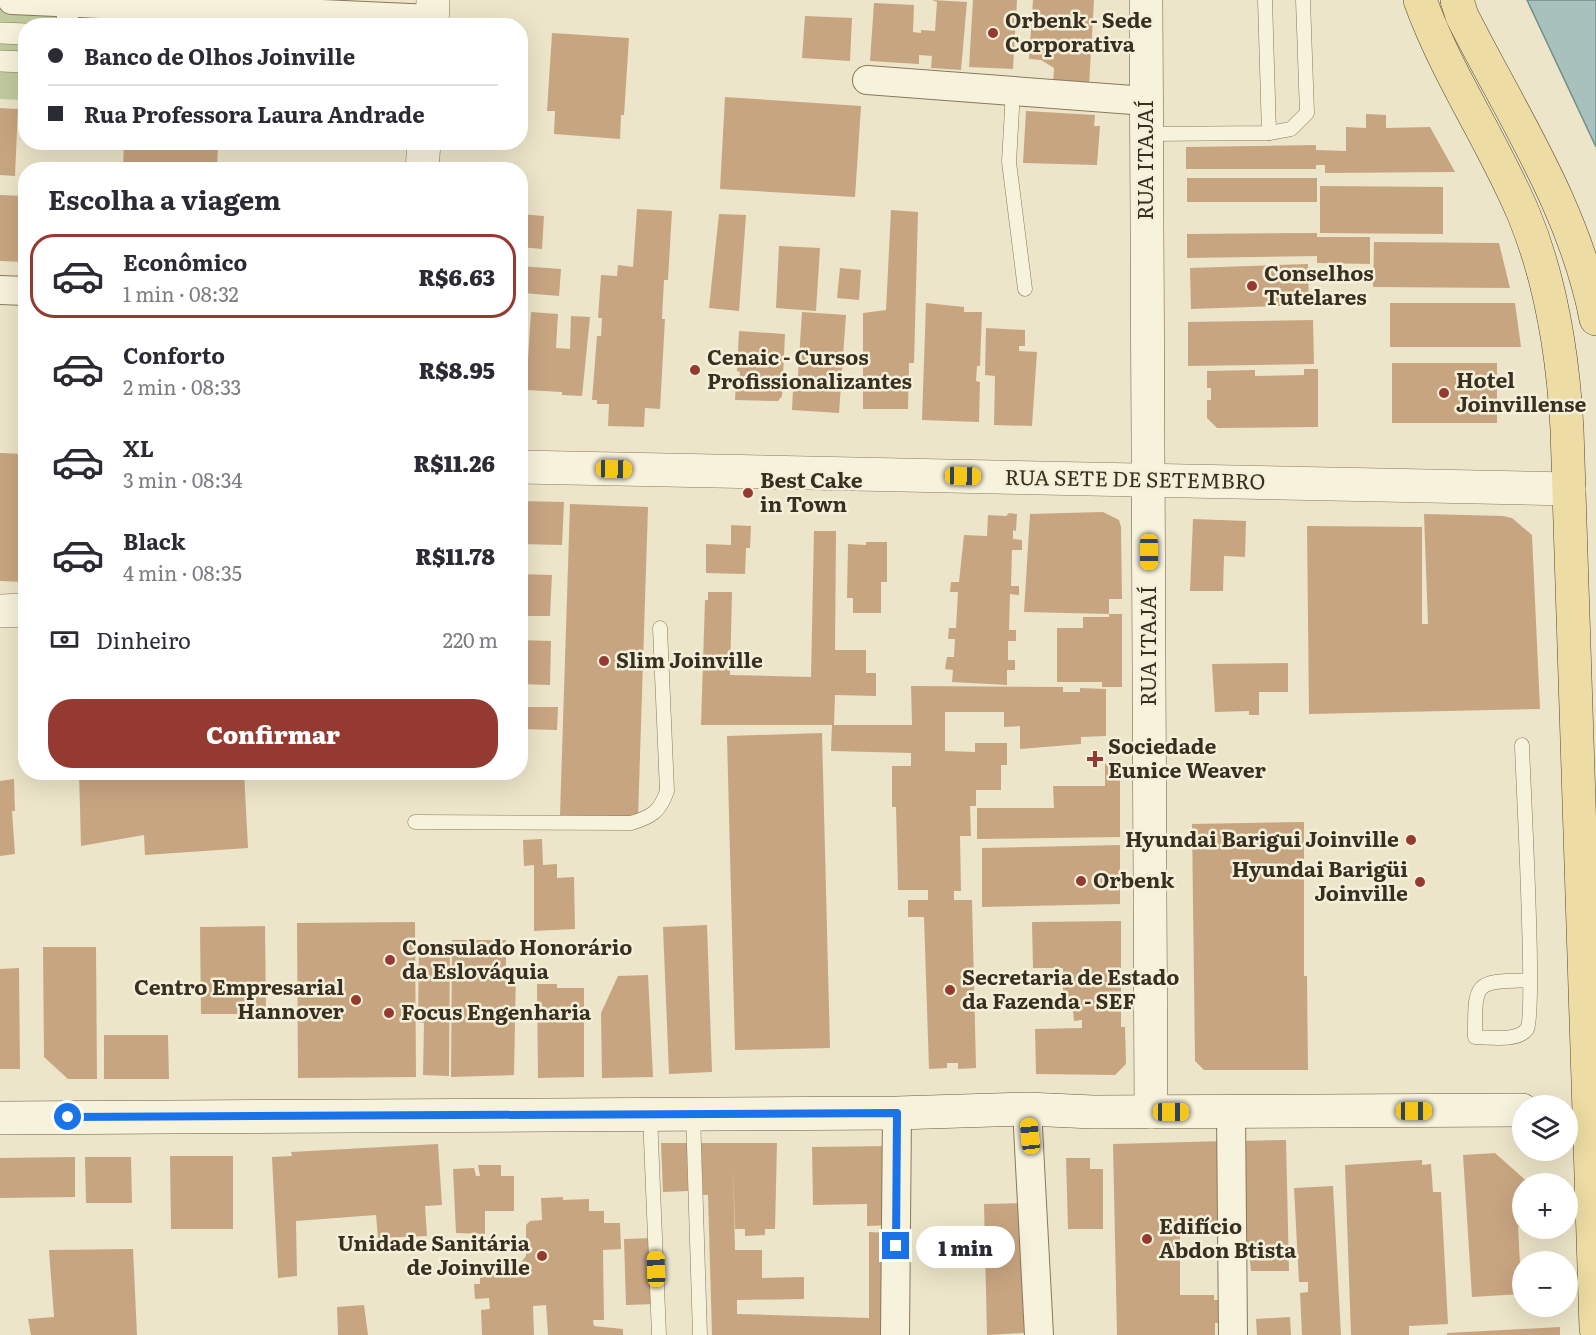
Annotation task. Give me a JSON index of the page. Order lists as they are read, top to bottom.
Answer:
{
  "streets": {
    "main road": ["RUA ITAJAÍ", "RUA SETE DE SETEMBRO"]
  },
  "crossings": [
    ["RUA ITAJAÍ", "RUA SETE DE SETEMBRO"]
  ],
  "places": {
    "other": [
      "Orbenk - Sede Corporativa",
      "Conselhos Tutelares",
      "Cenaic - Cursos Profissionalizantes",
      "Hotel Joinvillense",
      "Best Cake in Town",
      "Slim Joinville",
      "Hyundai Barigui Joinville",
      "Orbenk",
      "Hyundai Barigüi Joinville",
      "Consulado Honorário da Eslováquia",
      "Secretaria de Estado da Fazenda - SEF",
      "Centro Empresarial Hannover",
      "Focus Engenharia",
      "Edifício Abdon Btista",
      "Unidade Sanitária de Joinville"
    ],
    "health": ["Sociedade Eunice Weaver"]
  },
  "page": {
    "banner": ["Banco de Olhos Joinville", "Rua Professora Laura Andrade"],
    "heading": "Escolha a viagem",
    "list": [
      {
        "name": "Econômico",
        "note": "1 min · 08:32",
        "value": "R$6.63"
      },
      {
        "name": "Conforto",
        "note": "2 min · 08:33",
        "value": "R$8.95"
      },
      {
        "name": "XL",
        "note": "3 min · 08:34",
        "value": "R$11.26"
      },
      {
        "name": "Black",
        "note": "4 min · 08:35",
        "value": "R$11.78"
      }
    ],
    "pay": ["Dinheiro", "220 m"],
    "buttons": "Confirmar",
    "map_buttons": ["+", "−"],
    "bubble": "1 min"
  }
}
